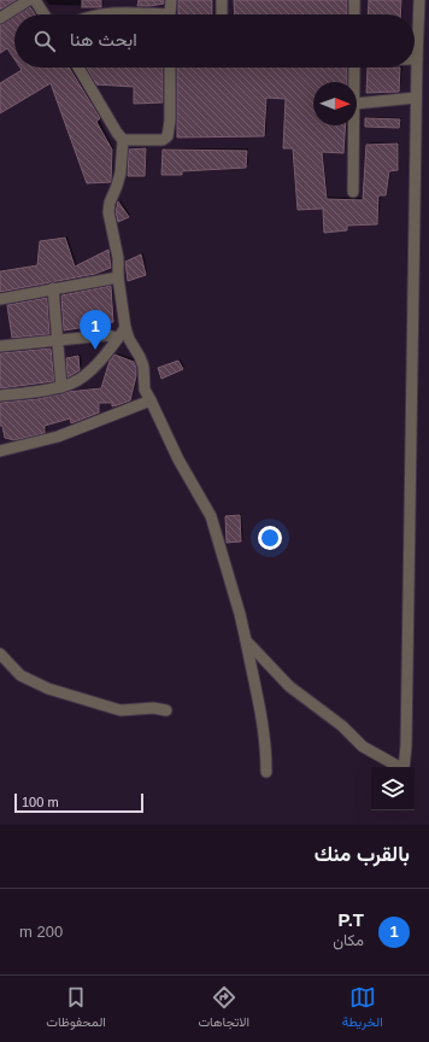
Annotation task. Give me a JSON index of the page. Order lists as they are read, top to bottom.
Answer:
{
  "scale_bar": "100 m",
  "north": "right",
  "page": {
    "search": "ابحث هنا",
    "pins": "1",
    "scale": "100 m",
    "heading": "بالقرب منك",
    "list": [
      {
        "mark": "1",
        "name": "P.T",
        "note": "مكان",
        "value": "200 m"
      }
    ],
    "nav": ["الخريطة", "الاتجاهات", "المحفوظات"]
  }
}
